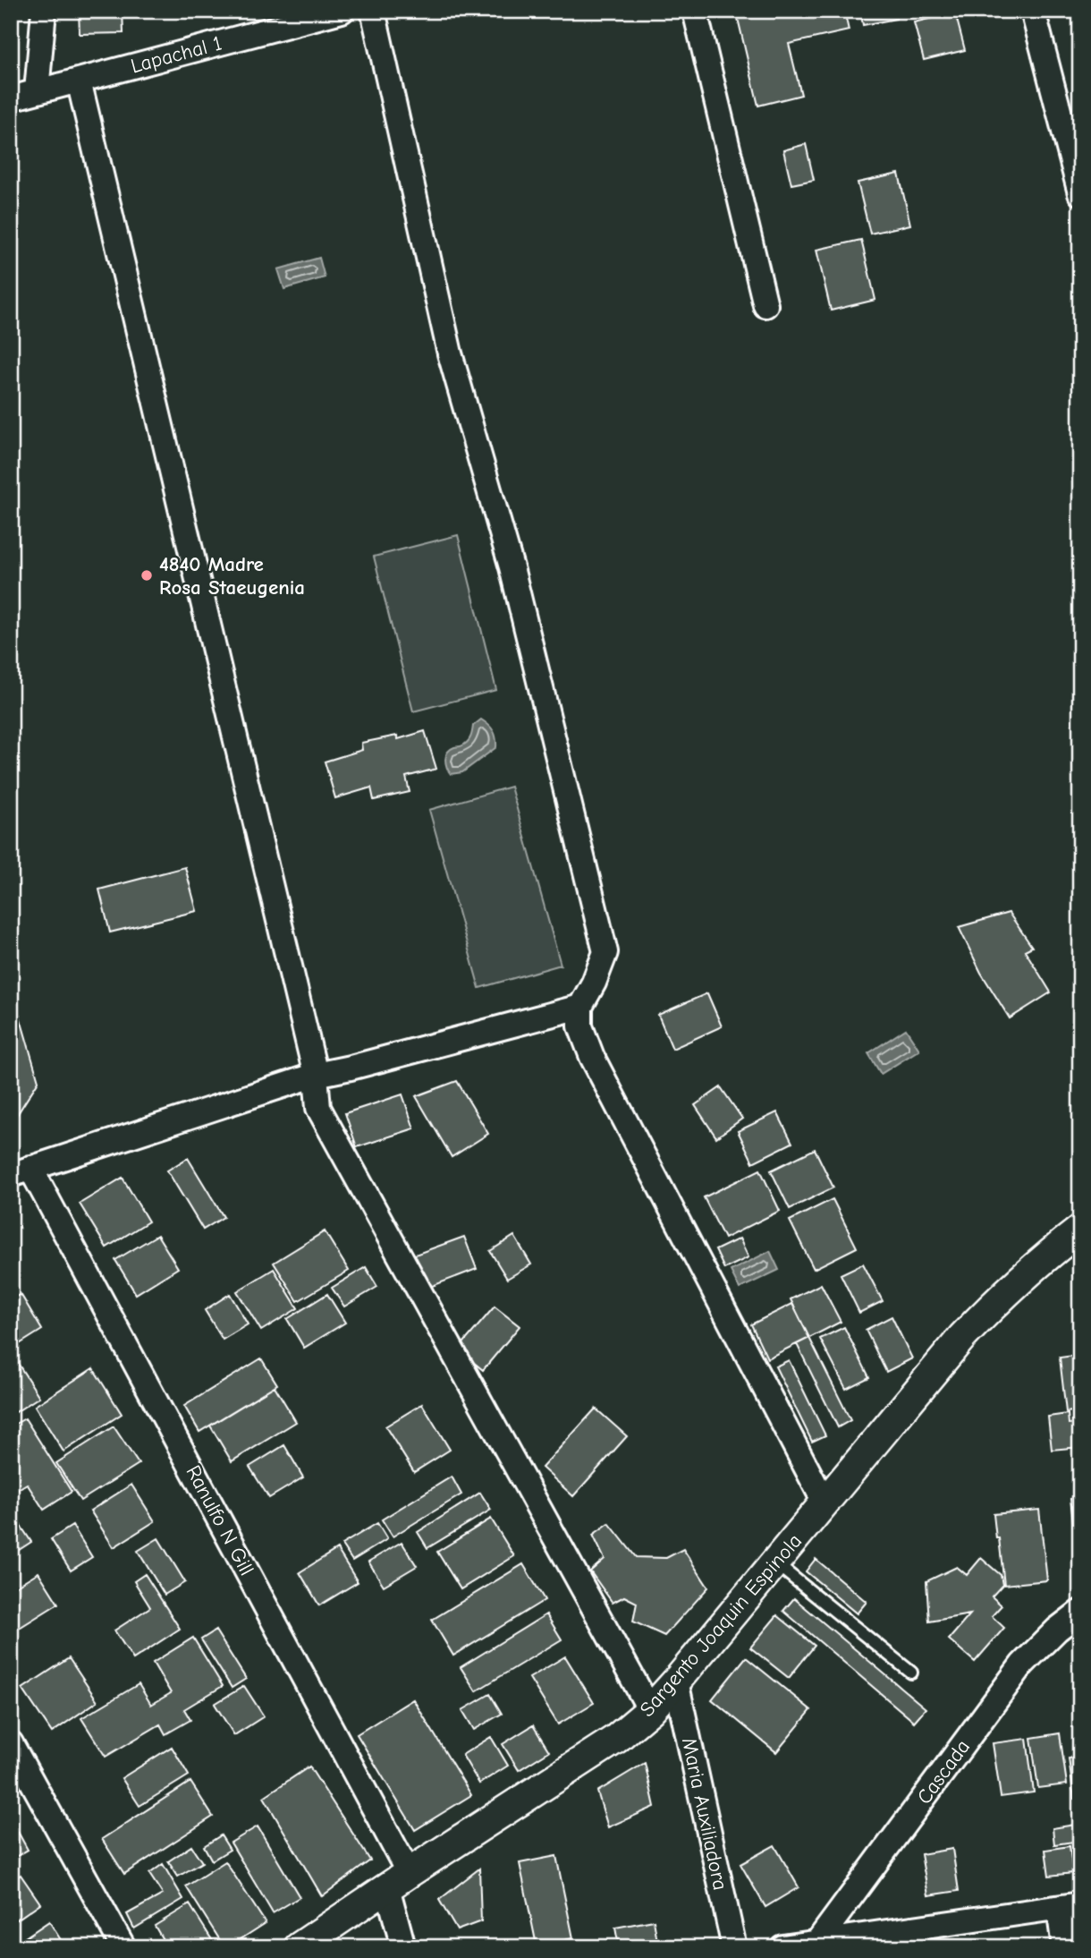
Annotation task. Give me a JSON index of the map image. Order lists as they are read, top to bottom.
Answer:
{
  "streets": {
    "street": [
      "Lapachal 1",
      "Ranulfo N Gill",
      "Sargento Joaquin Espinola",
      "Cascada",
      "Maria Auxiliadora"
    ]
  },
  "crossings": [
    ["Ranulfo N Gill", "Sargento Joaquin Espinola"],
    ["Sargento Joaquin Espinola", "Maria Auxiliadora"]
  ],
  "places": ["4840 Madre Rosa Staeugenia"]
}
